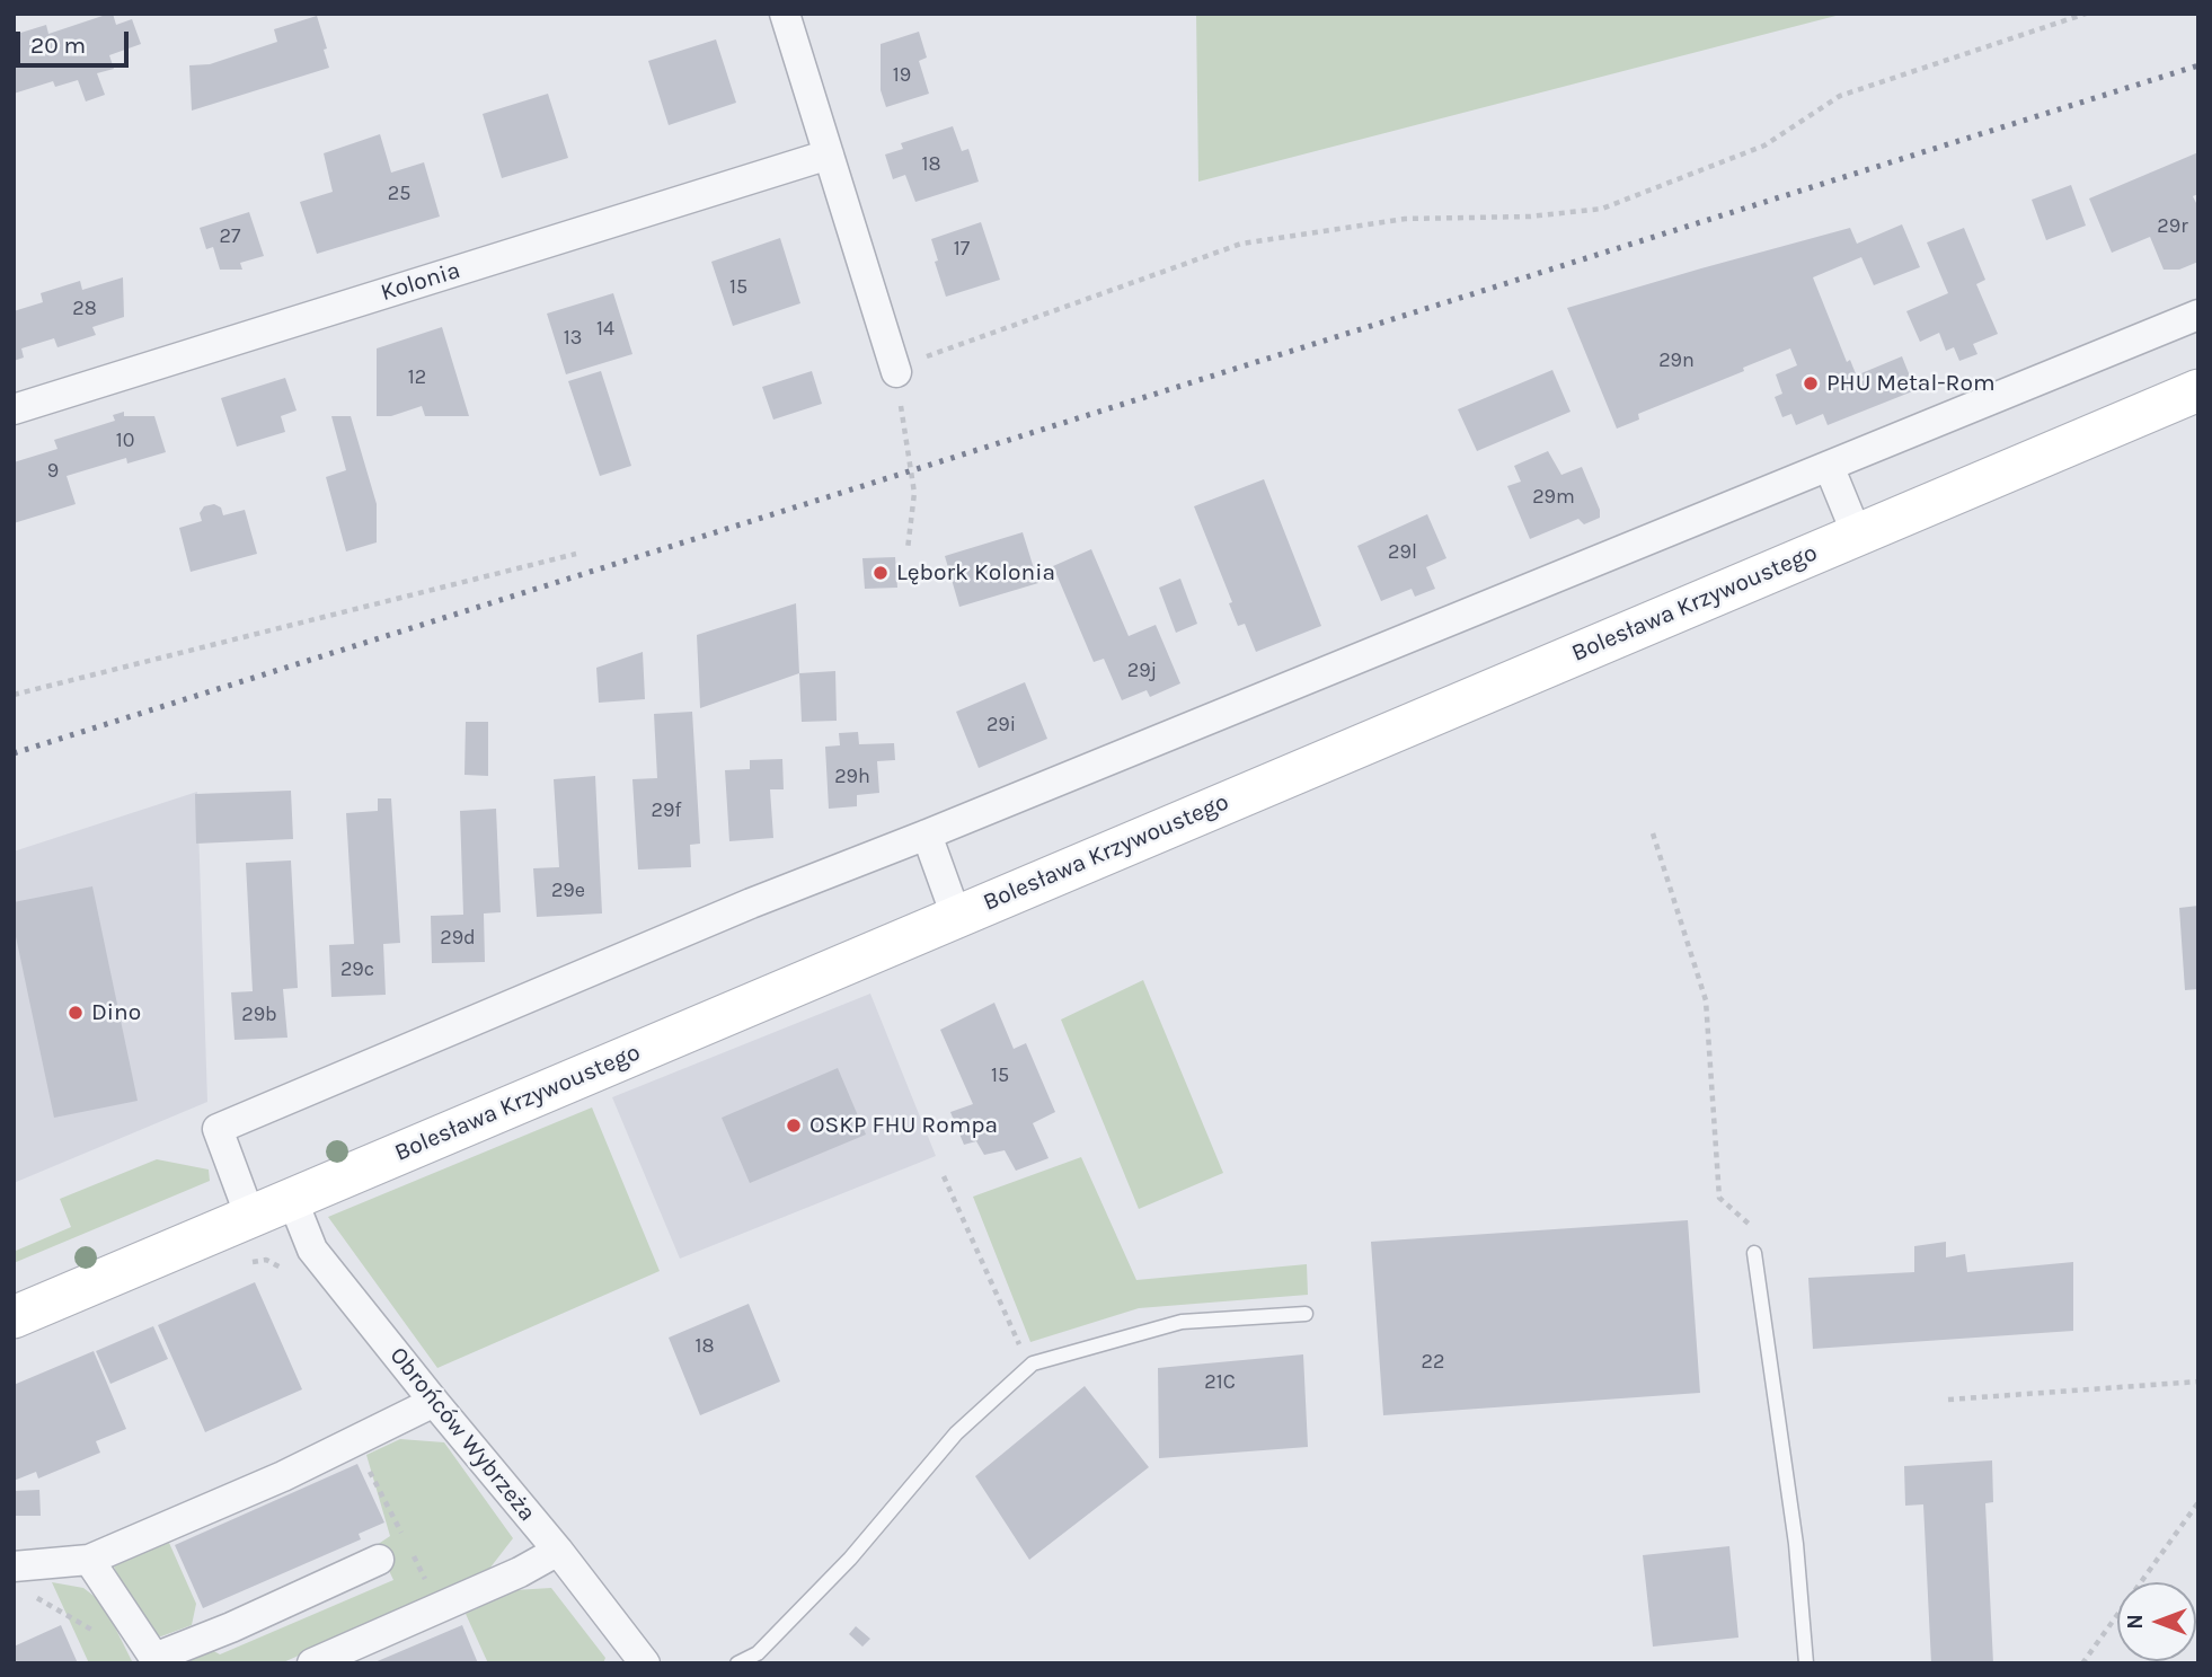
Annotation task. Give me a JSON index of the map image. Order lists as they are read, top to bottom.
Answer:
{
  "streets": {
    "main road": ["Bolesława Krzywoustego"],
    "street": ["Kolonia", "Obrońców Wybrzeża"]
  },
  "crossings": [
    ["Bolesława Krzywoustego", "Obrońców Wybrzeża"]
  ],
  "places": [
    "PHU Metal-Rom",
    "Lębork Kolonia",
    "Dino",
    "OSKP FHU Rompa"
  ],
  "house_numbers": [
    "19",
    "18",
    "25",
    "29r",
    "27",
    "17",
    "15",
    "28",
    "14",
    "13",
    "29n",
    "12",
    "10",
    "9",
    "29m",
    "29l",
    "29j",
    "29i",
    "29h",
    "29f",
    "29e",
    "29d",
    "29c",
    "29b",
    "15",
    "18",
    "22",
    "21C"
  ],
  "scale_bar": "20 m",
  "north": "left"
}
